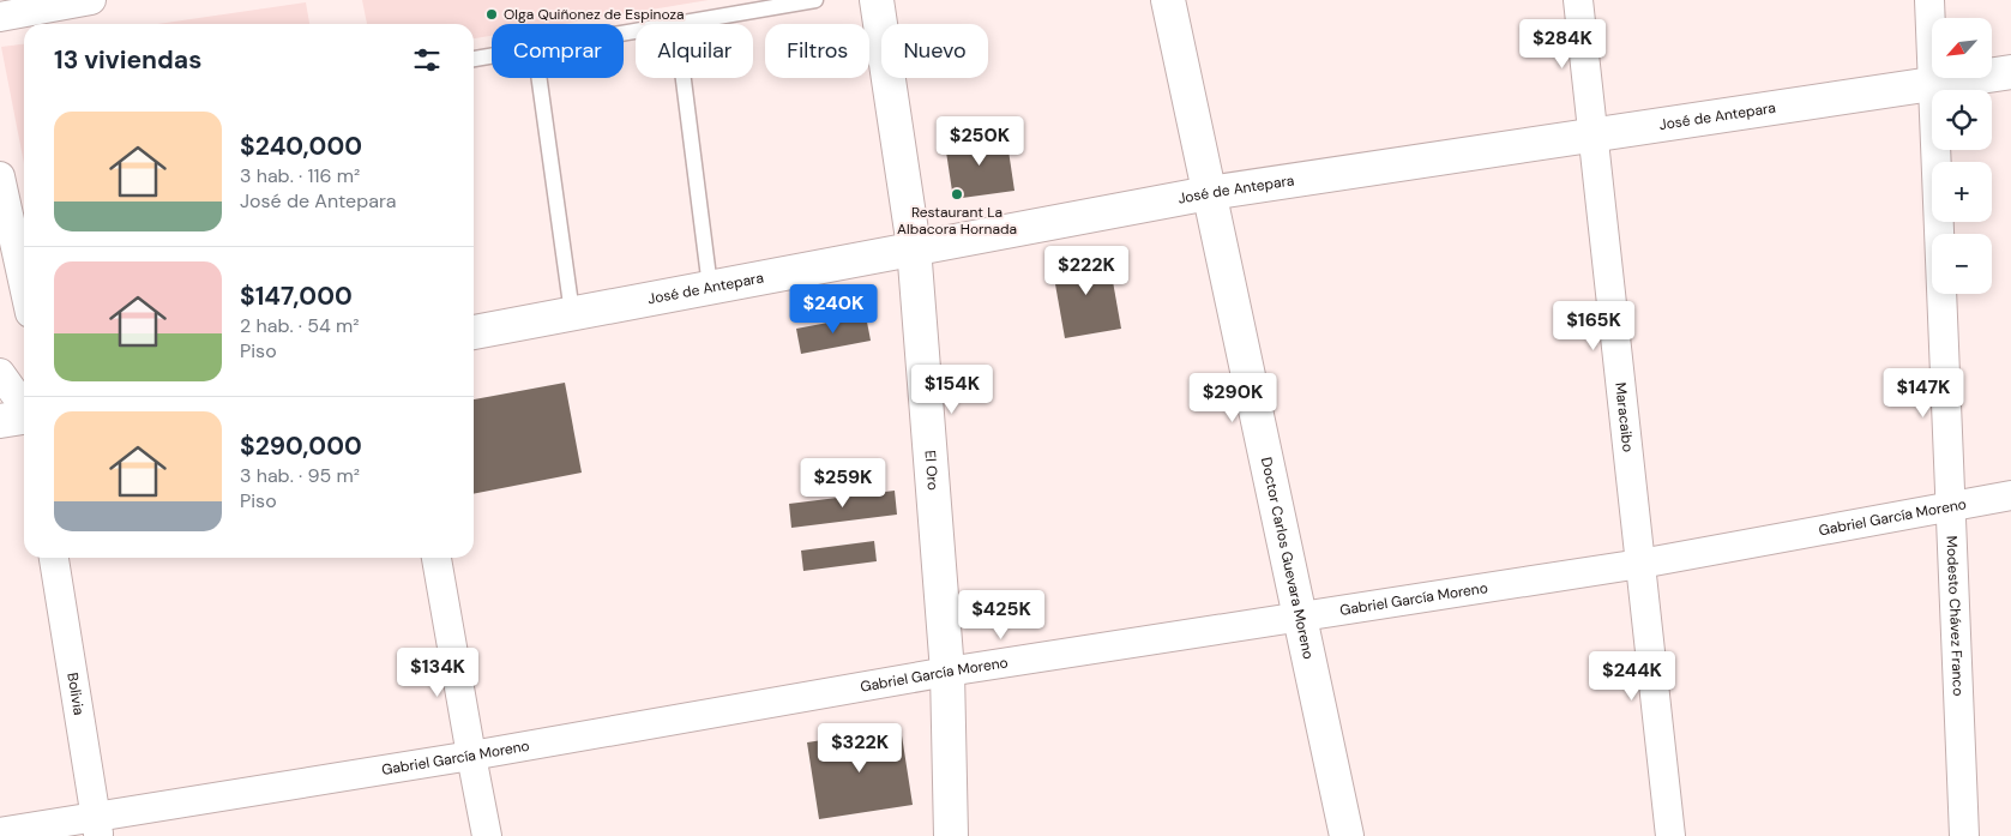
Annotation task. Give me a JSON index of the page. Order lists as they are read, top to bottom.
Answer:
{
  "streets": {
    "street": [
      "José de Antepara",
      "Maracaibo",
      "El Oro",
      "Gabriel García Moreno",
      "Doctor Carlos Guevara Moreno",
      "Modesto Chávez Franco",
      "Bolivia"
    ]
  },
  "crossings": [
    ["José de Antepara", "Maracaibo"],
    ["José de Antepara", "El Oro"],
    ["José de Antepara", "Doctor Carlos Guevara Moreno"],
    ["José de Antepara", "Modesto Chávez Franco"],
    ["Maracaibo", "Gabriel García Moreno"],
    ["El Oro", "Gabriel García Moreno"],
    ["Gabriel García Moreno", "Doctor Carlos Guevara Moreno"],
    ["Gabriel García Moreno", "Modesto Chávez Franco"],
    ["Gabriel García Moreno", "Bolivia"]
  ],
  "places": ["Olga Quiñonez de Espinoza", "Restaurant La Albacora Hornada"],
  "north": "bottom left",
  "page": {
    "map_buttons": ["+", "−"],
    "price": [
      "$284K",
      "$250K",
      "$222K",
      "$240K",
      "$165K",
      "$154K",
      "$147K",
      "$290K",
      "$259K",
      "$425K",
      "$134K",
      "$244K",
      "$322K"
    ],
    "chip": [
      "Comprar",
      "Alquilar",
      "Filtros",
      "Nuevo"
    ],
    "heading": "13 viviendas",
    "list": [
      {
        "name": "$240,000",
        "note": "3 hab. · 116 m² · José de Antepara"
      },
      {
        "name": "$147,000",
        "note": "2 hab. · 54 m² · Piso"
      },
      {
        "name": "$290,000",
        "note": "3 hab. · 95 m² · Piso"
      }
    ]
  }
}
